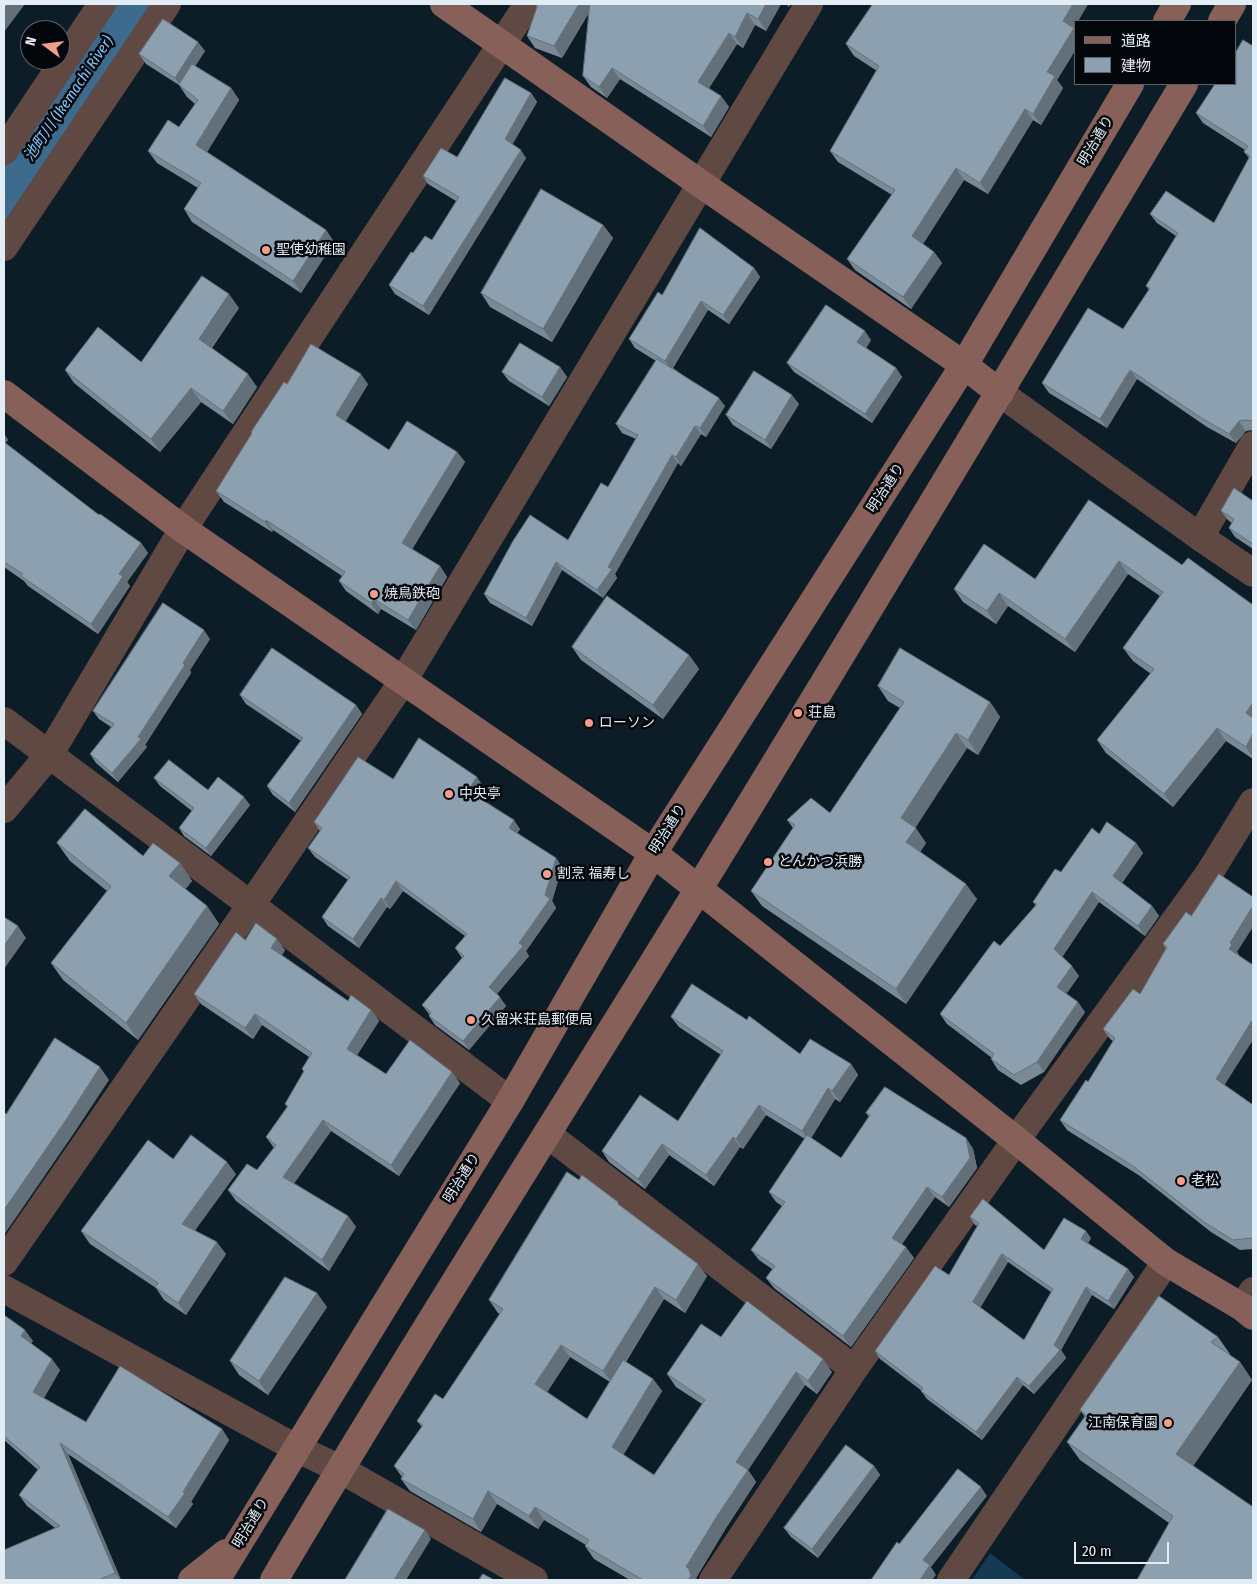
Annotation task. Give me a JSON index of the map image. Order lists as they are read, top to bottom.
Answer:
{
  "streets": {
    "main road": ["明治通り"]
  },
  "water": ["池町川 (Ikemachi River)"],
  "places": [
    "聖使幼稚園",
    "焼鳥鉄砲",
    "荘島",
    "ローソン",
    "中央亭",
    "とんかつ浜勝",
    "割烹 福寿し",
    "久留米荘島郵便局",
    "老松",
    "江南保育園"
  ],
  "legend": ["道路", "建物"],
  "scale_bar": "20 m",
  "north": "left"
}
